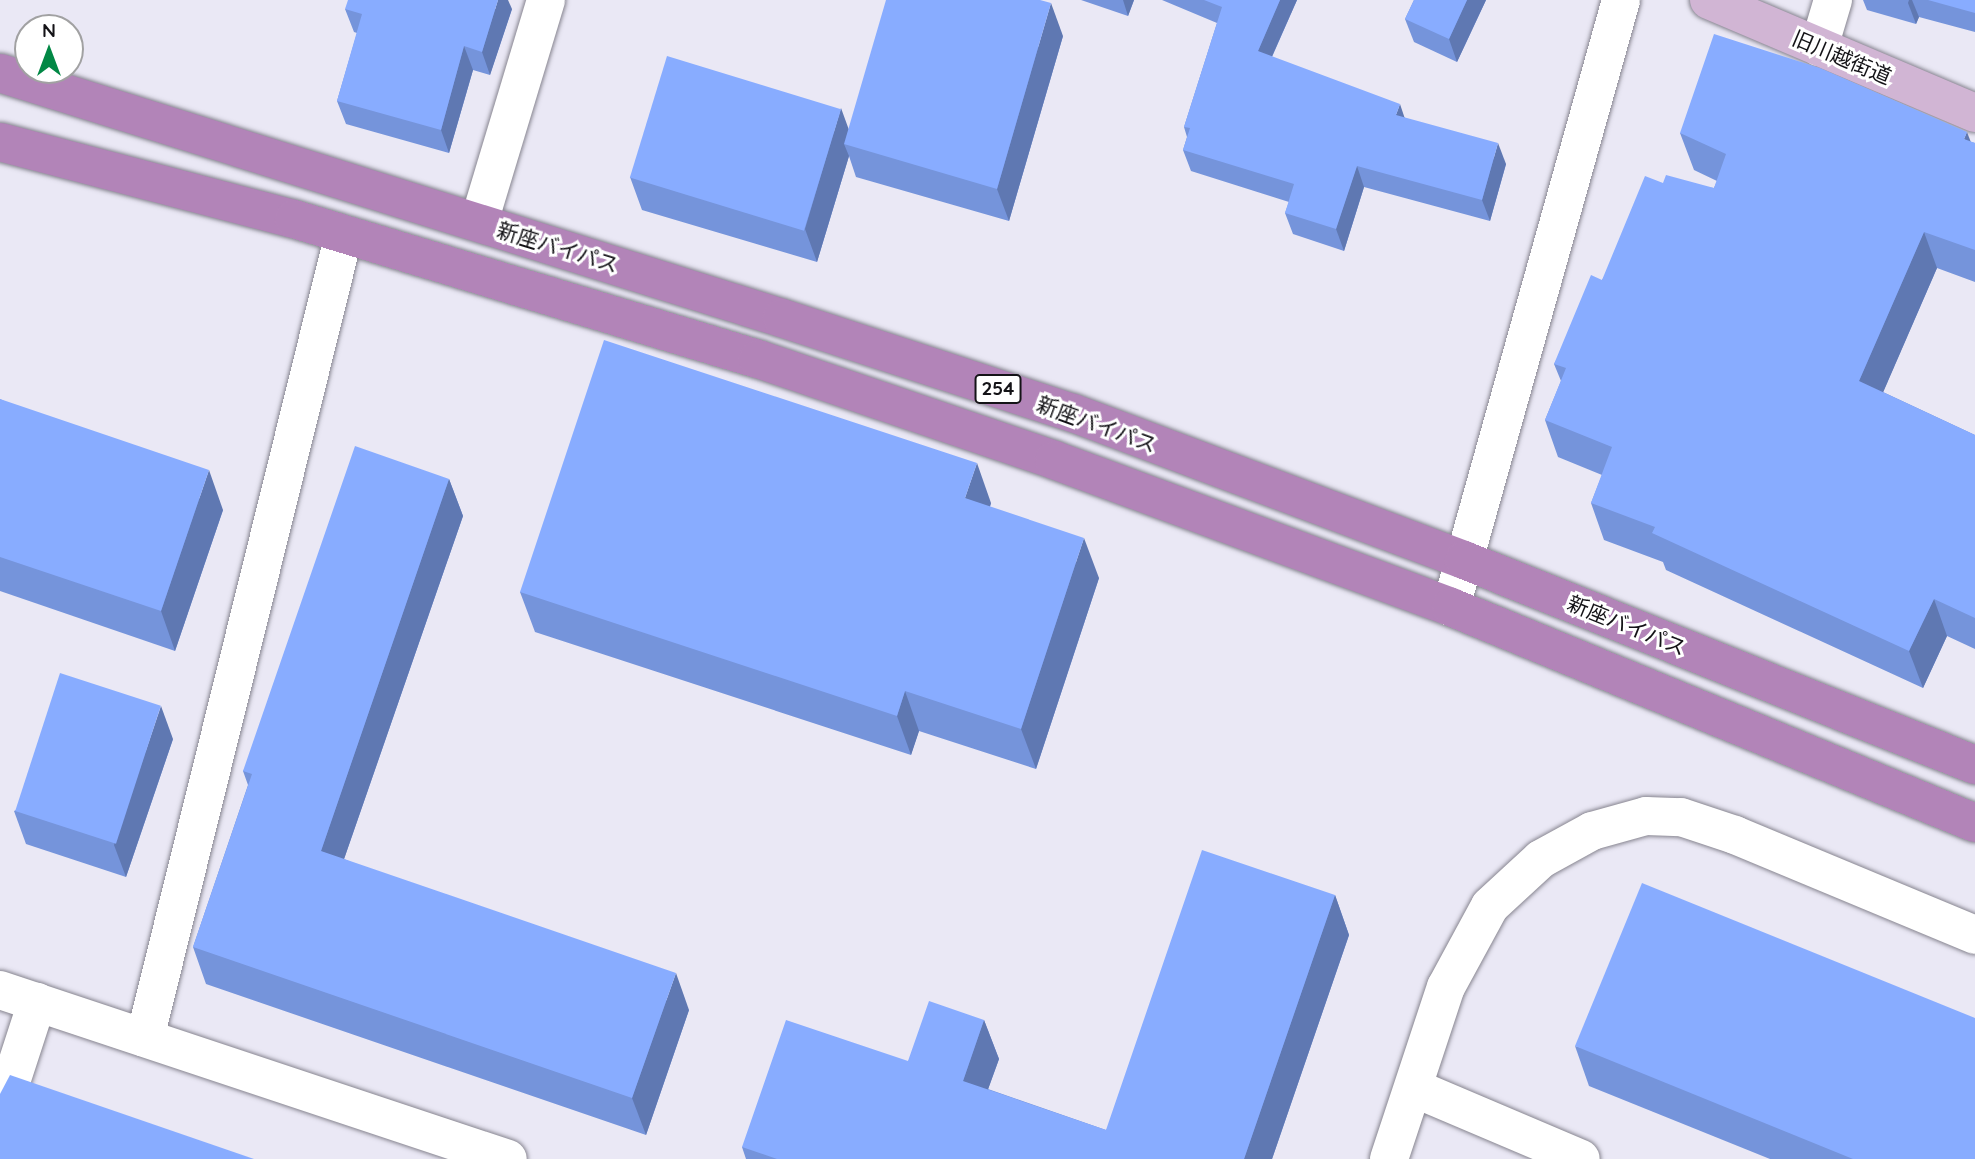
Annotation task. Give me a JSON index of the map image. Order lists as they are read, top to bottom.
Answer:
{
  "streets": {
    "highway": ["新座バイパス", "254"],
    "main road": ["旧川越街道"]
  },
  "north": "top"
}
